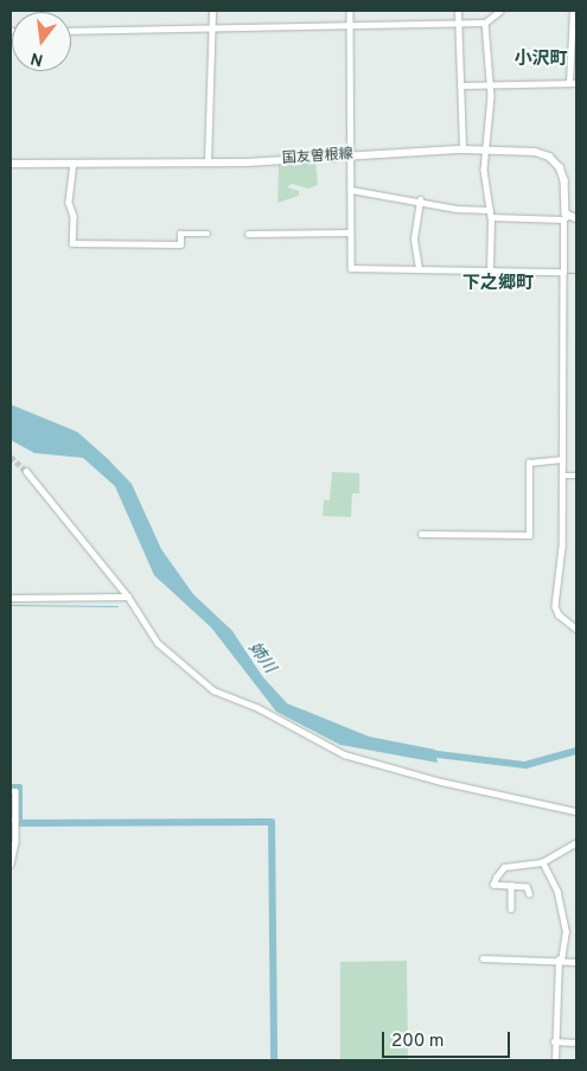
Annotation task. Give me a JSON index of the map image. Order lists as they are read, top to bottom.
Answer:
{
  "streets": {
    "main road": ["国友曽根線"]
  },
  "districts": ["小沢町", "下之郷町"],
  "water": ["姉川"],
  "scale_bar": "200 m",
  "north": "bottom"
}
